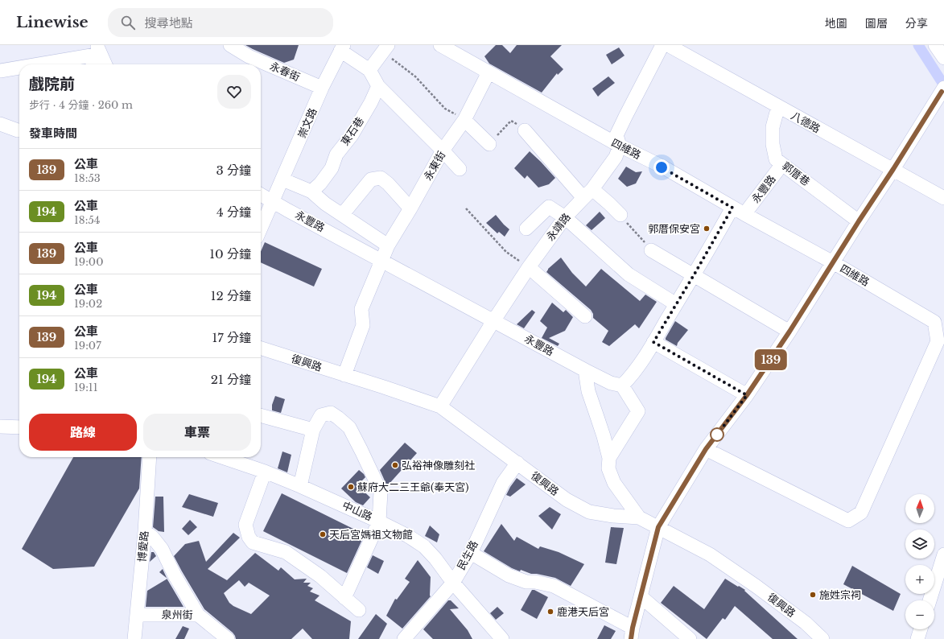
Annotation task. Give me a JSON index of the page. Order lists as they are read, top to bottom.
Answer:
{
  "streets": {
    "street": [
      "永春街",
      "八德路",
      "崇文路",
      "東石巷",
      "四維路",
      "永東街",
      "郭厝巷",
      "永豐路",
      "永靖路",
      "復興路",
      "中山路",
      "博愛路",
      "民生路",
      "泉州街"
    ]
  },
  "crossings": [
    ["永春街", "崇文路"],
    ["八德路", "郭厝巷"],
    ["崇文路", "永豐路"],
    ["四維路", "永東街"],
    ["四維路", "永豐路"],
    ["四維路", "永靖路"],
    ["永東街", "永豐路"],
    ["郭厝巷", "永豐路"],
    ["永豐路", "永靖路"],
    ["永靖路", "復興路"],
    ["復興路", "民生路"],
    ["中山路", "民生路"],
    ["博愛路", "泉州街"]
  ],
  "places": [
    "郭厝保安宮",
    "弘裕神像雕刻社",
    "蘇府大二三王爺(奉天宮)",
    "天后宮媽祖文物館",
    "施姓宗祠",
    "鹿港天后宮"
  ],
  "lines": ["bus line 139"],
  "north": "top",
  "page": {
    "header": "Linewise",
    "search": "搜尋地點",
    "nav": ["地圖", "圖層", "分享"],
    "on_map": "139",
    "heading": [
      ["戲院前", "步行 · 4 分鐘 · 260 m"],
      "發車時間"
    ],
    "list": [
      {
        "mark": "139",
        "name": "公車",
        "note": "18:53",
        "value": "3 分鐘"
      },
      {
        "mark": "194",
        "name": "公車",
        "note": "18:54",
        "value": "4 分鐘"
      },
      {
        "mark": "139",
        "name": "公車",
        "note": "19:00",
        "value": "10 分鐘"
      },
      {
        "mark": "194",
        "name": "公車",
        "note": "19:02",
        "value": "12 分鐘"
      },
      {
        "mark": "139",
        "name": "公車",
        "note": "19:07",
        "value": "17 分鐘"
      },
      {
        "mark": "194",
        "name": "公車",
        "note": "19:11",
        "value": "21 分鐘"
      }
    ],
    "buttons": ["路線", "車票"],
    "map_buttons": ["+", "−"]
  }
}
